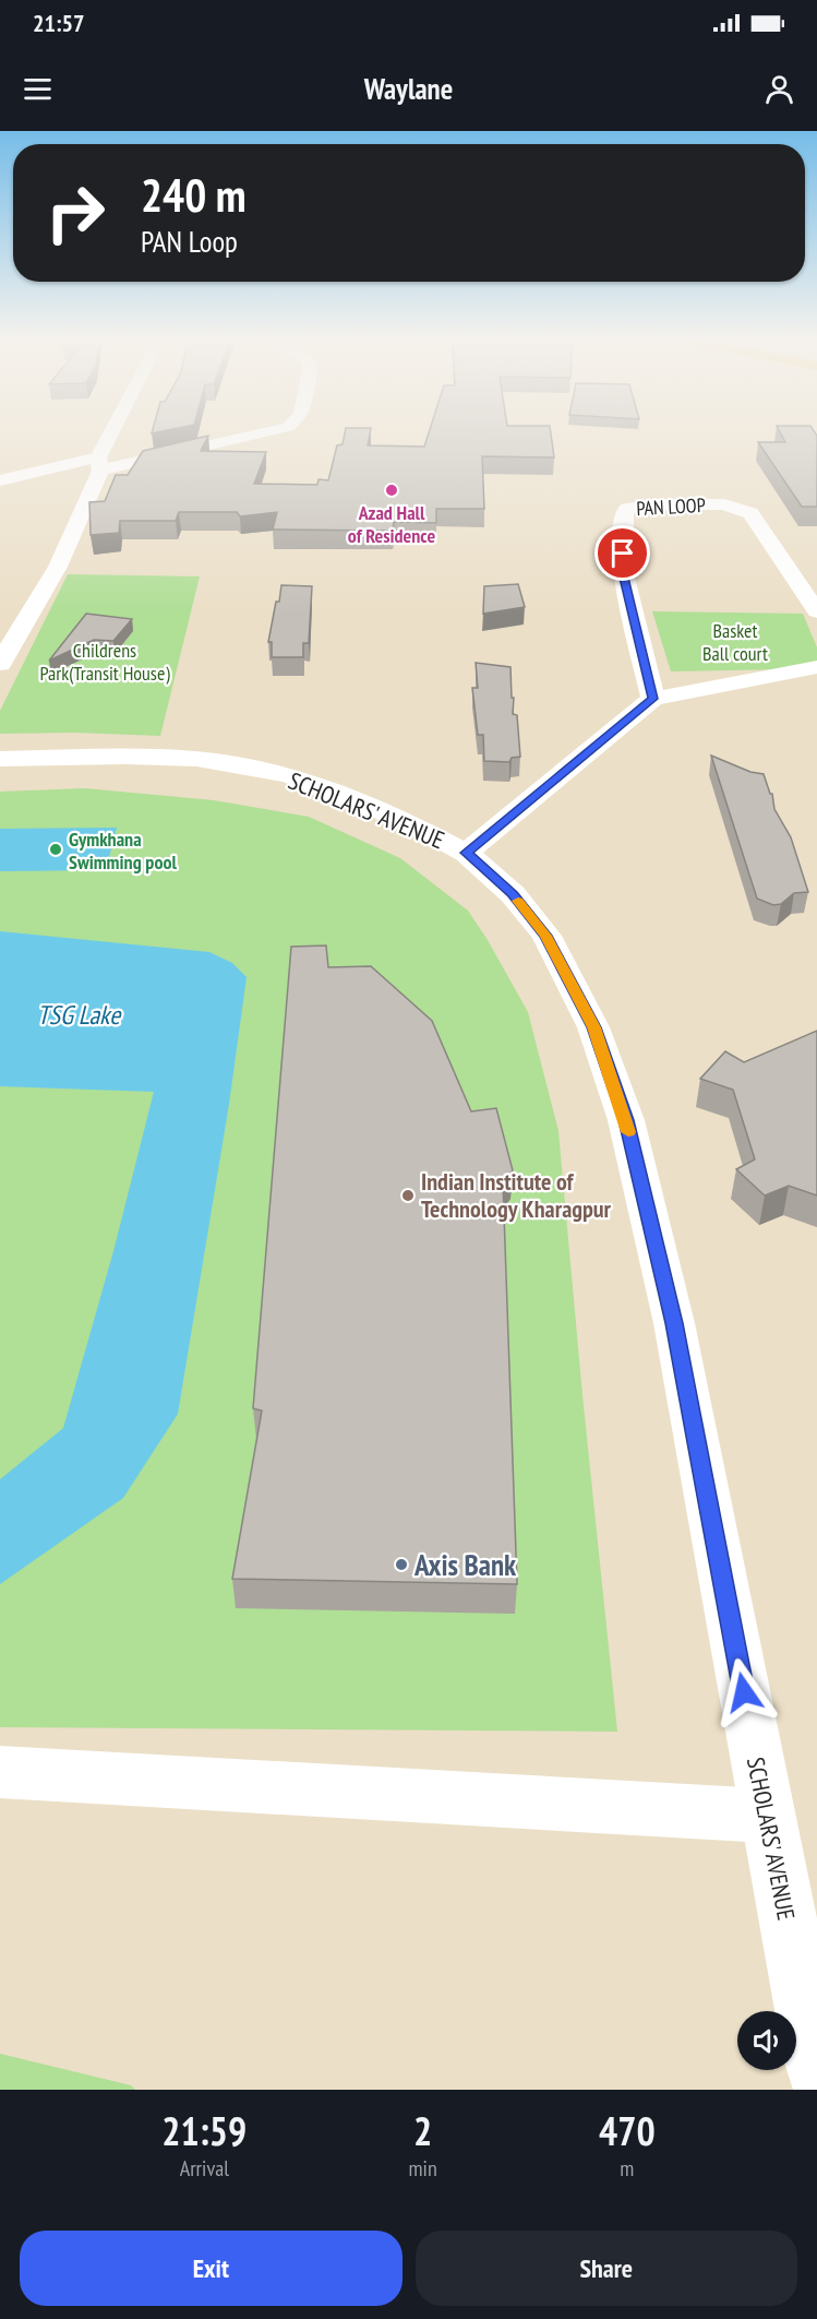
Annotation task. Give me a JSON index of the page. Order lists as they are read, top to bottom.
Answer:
{
  "streets": {
    "street": ["PAN LOOP", "SCHOLARS' AVENUE"]
  },
  "water": ["TSG Lake"],
  "parks": ["Basket Ball court", "Childrens Park(Transit House)"],
  "places": [
    "Azad Hall of Residence",
    "Gymkhana Swimming pool",
    "Indian Institute of Technology Kharagpur",
    "Axis Bank"
  ],
  "page": {
    "status": "21:57",
    "header": "Waylane",
    "turn": ["240 m", "PAN Loop"],
    "eta": [
      "21:59",
      "Arrival",
      "2",
      "min",
      "470",
      "m"
    ],
    "buttons": ["Exit", "Share"]
  }
}
